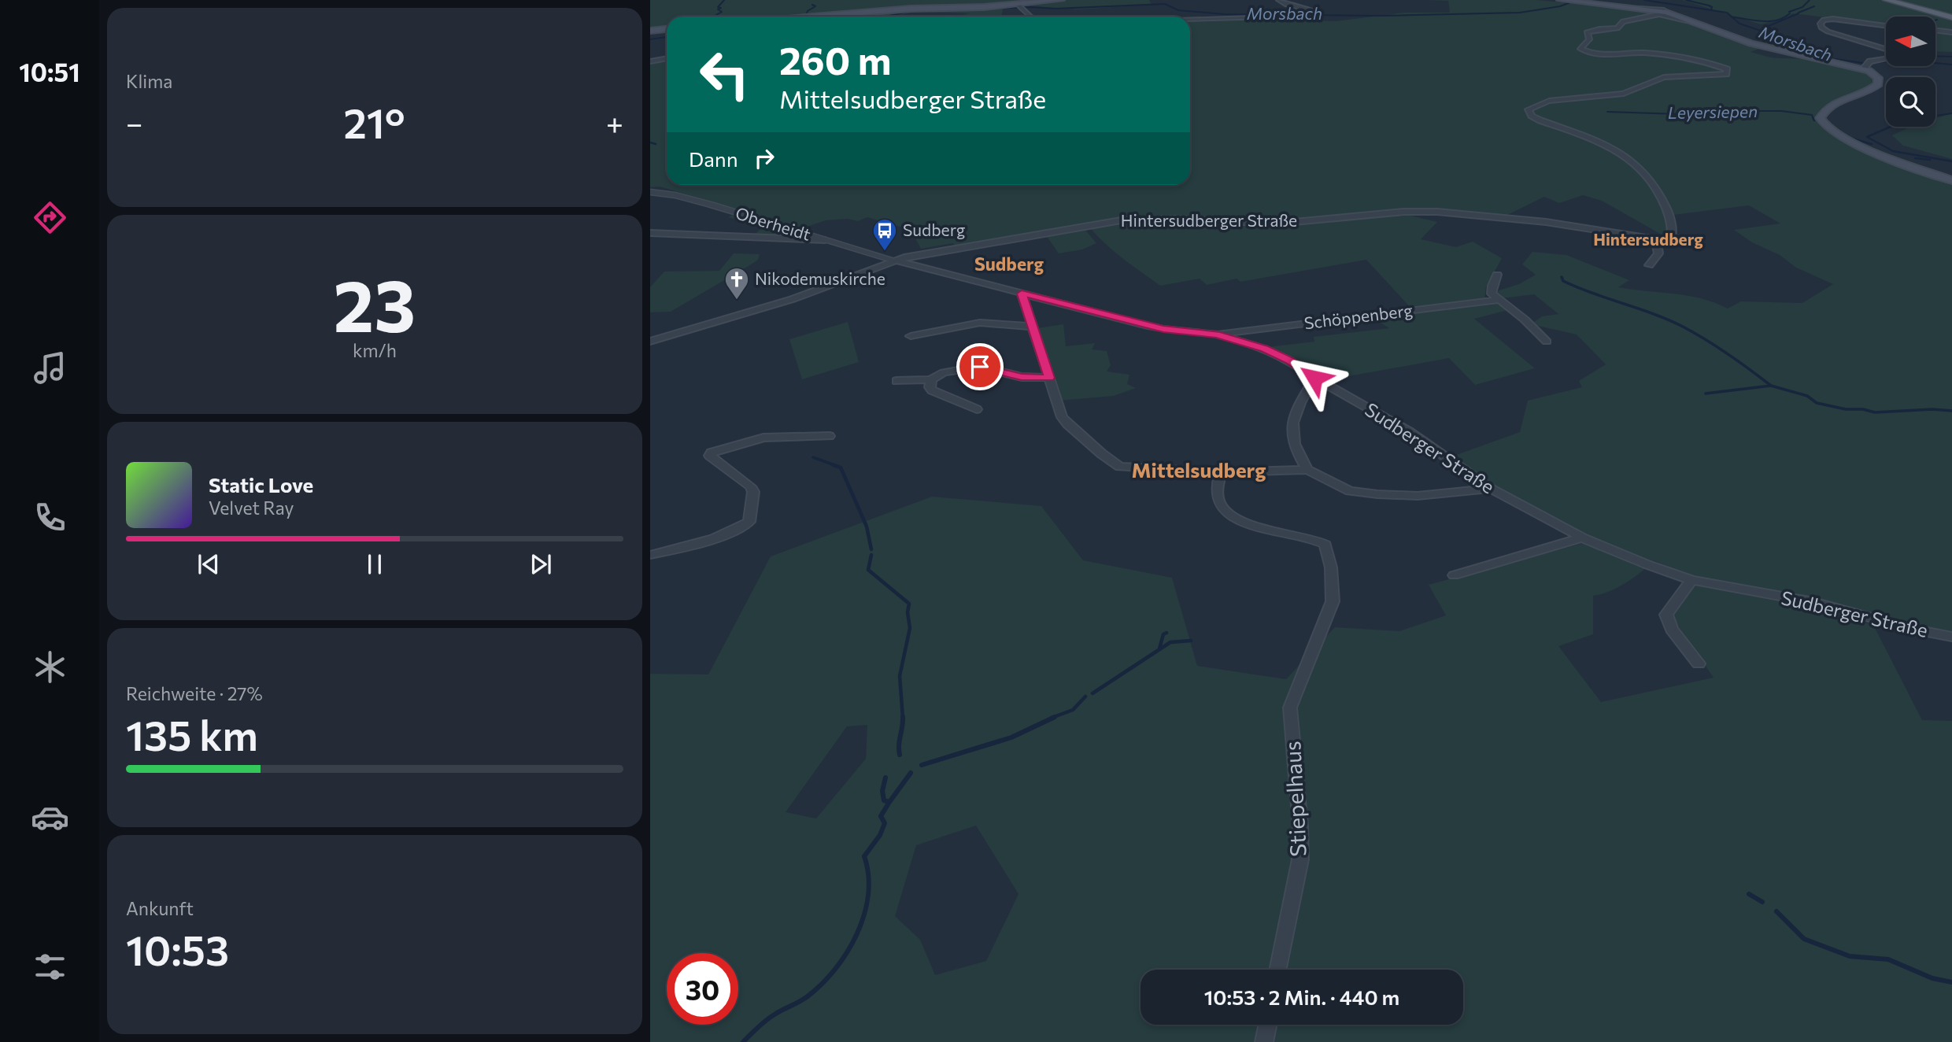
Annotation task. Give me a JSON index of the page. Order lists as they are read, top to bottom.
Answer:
{
  "streets": {
    "street": [
      "Hintersudberger Straße",
      "Oberheidt",
      "Schöppenberg",
      "Sudberger Straße",
      "Stiepelhaus"
    ]
  },
  "crossings": [
    ["Hintersudberger Straße", "Oberheidt"],
    ["Hintersudberger Straße", "Sudberger Straße"],
    ["Oberheidt", "Sudberger Straße"],
    ["Schöppenberg", "Sudberger Straße"]
  ],
  "districts": ["Hintersudberg", "Sudberg", "Mittelsudberg"],
  "water": ["Morsbach", "Leyersiepen"],
  "places": {
    "bus stop": ["Sudberg"],
    "church": ["Nikodemuskirche"]
  },
  "north": "left",
  "page": {
    "tabs": "10:51",
    "tile": [
      "Klima",
      ["23", "km/h"],
      ["Reichweite · 27%", "135 km"],
      ["Ankunft", "10:53"]
    ],
    "turn": ["260 m", "Mittelsudberger Straße"],
    "heat": ["−", "21°", "+"],
    "then": "Dann",
    "song": ["Static Love", "Velvet Ray"],
    "limit": "30",
    "trip": "10:53 · 2 Min. · 440 m"
  }
}
